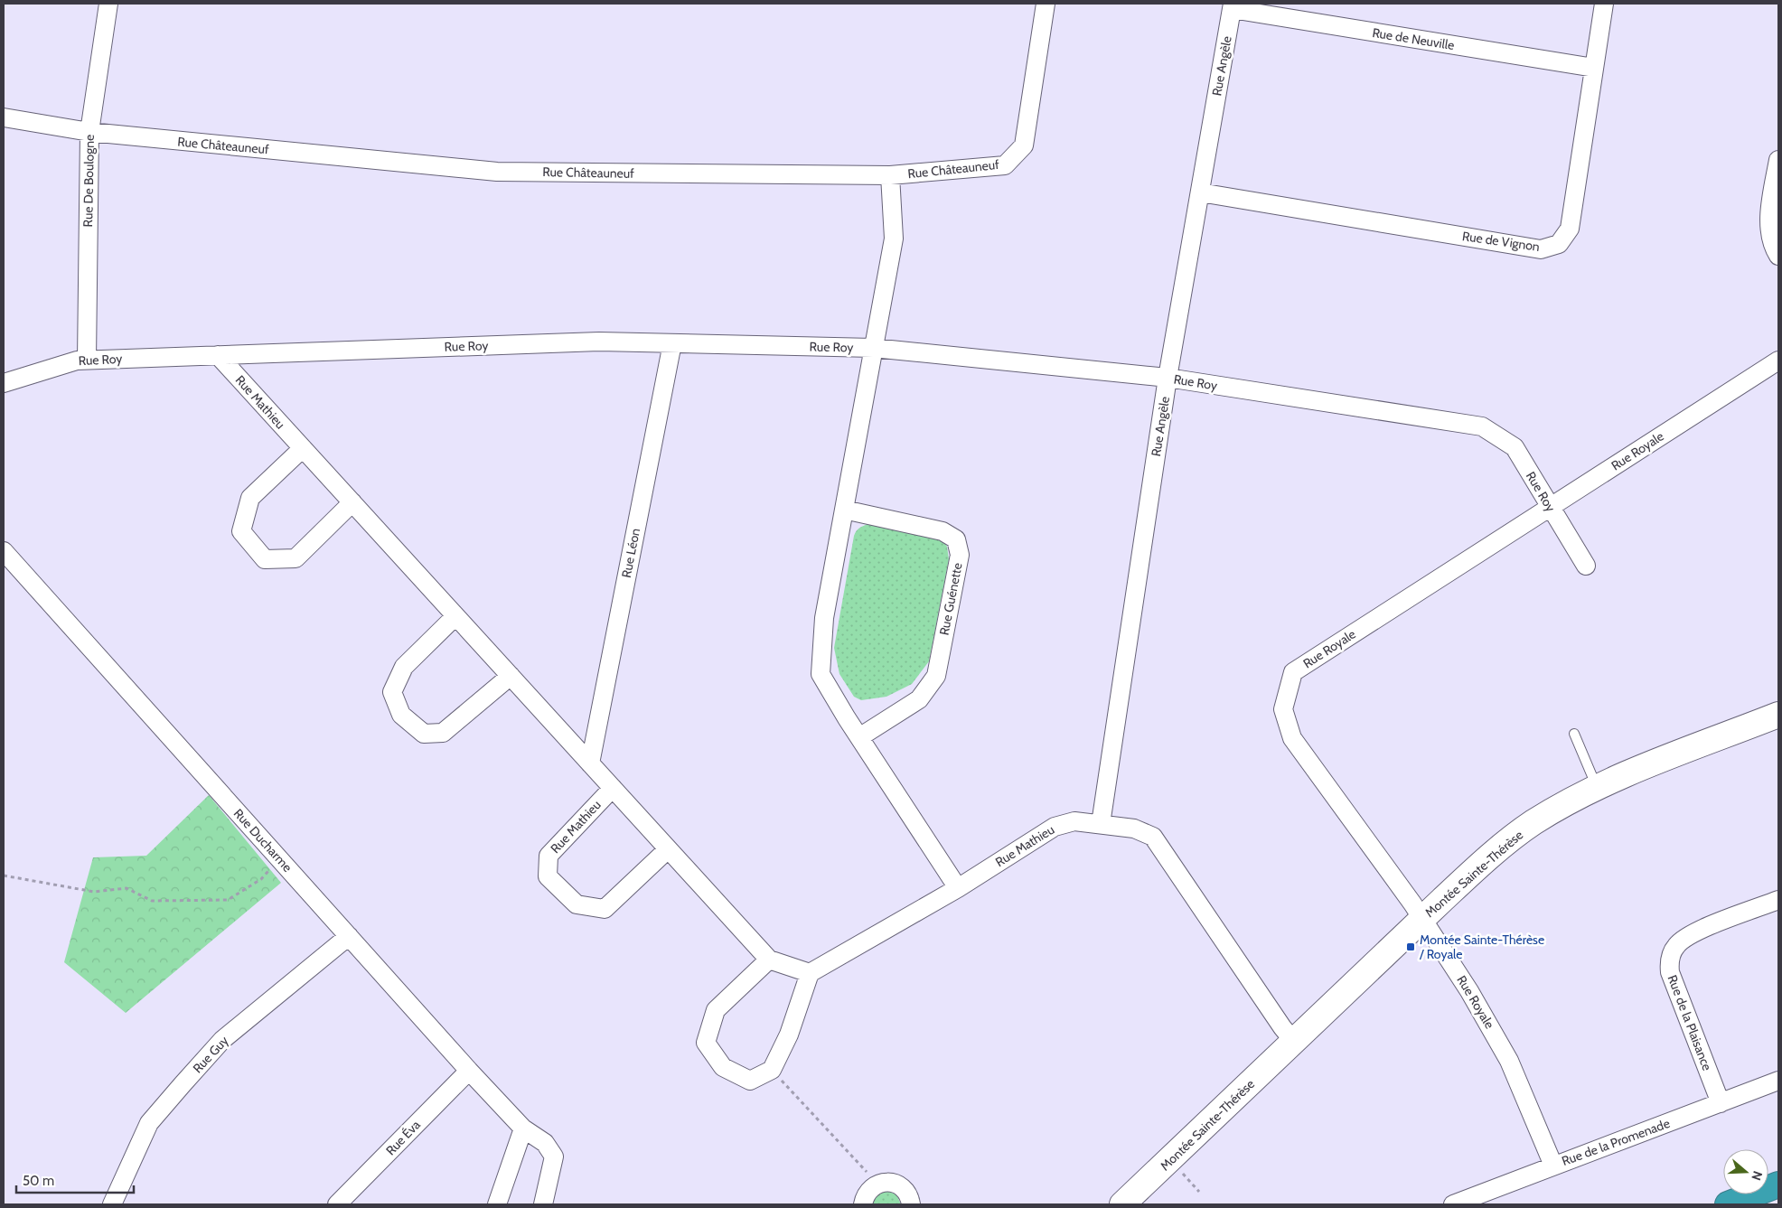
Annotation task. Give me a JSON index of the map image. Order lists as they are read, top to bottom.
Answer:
{
  "streets": {
    "street": [
      "Rue de Neuville",
      "Rue Angèle",
      "Rue Châteauneuf",
      "Rue De Boulogne",
      "Rue de Vignon",
      "Rue Roy",
      "Rue Mathieu",
      "Rue Royale",
      "Rue Léon",
      "Rue Guénette",
      "Rue Ducharme",
      "Montée Sainte-Thérèse",
      "Rue de la Plaisance",
      "Rue Guy",
      "Rue Éva",
      "Rue de la Promenade"
    ]
  },
  "crossings": [
    ["Rue de Neuville", "Rue Angèle"],
    ["Rue de Neuville", "Rue de Vignon"],
    ["Rue Angèle", "Rue de Vignon"],
    ["Rue Angèle", "Rue Roy"],
    ["Rue Angèle", "Rue Mathieu"],
    ["Rue Châteauneuf", "Rue De Boulogne"],
    ["Rue De Boulogne", "Rue Roy"],
    ["Rue Roy", "Rue Mathieu"],
    ["Rue Roy", "Rue Royale"],
    ["Rue Roy", "Rue Léon"],
    ["Rue Mathieu", "Rue Léon"],
    ["Rue Mathieu", "Montée Sainte-Thérèse"],
    ["Rue Royale", "Montée Sainte-Thérèse"],
    ["Rue Royale", "Rue de la Promenade"],
    ["Rue Ducharme", "Rue Guy"],
    ["Rue Ducharme", "Rue Éva"],
    ["Rue de la Plaisance", "Rue de la Promenade"]
  ],
  "places": {
    "transit": ["Montée Sainte-Thérèse / Royale"]
  },
  "scale_bar": "50 m",
  "north": "right"
}
